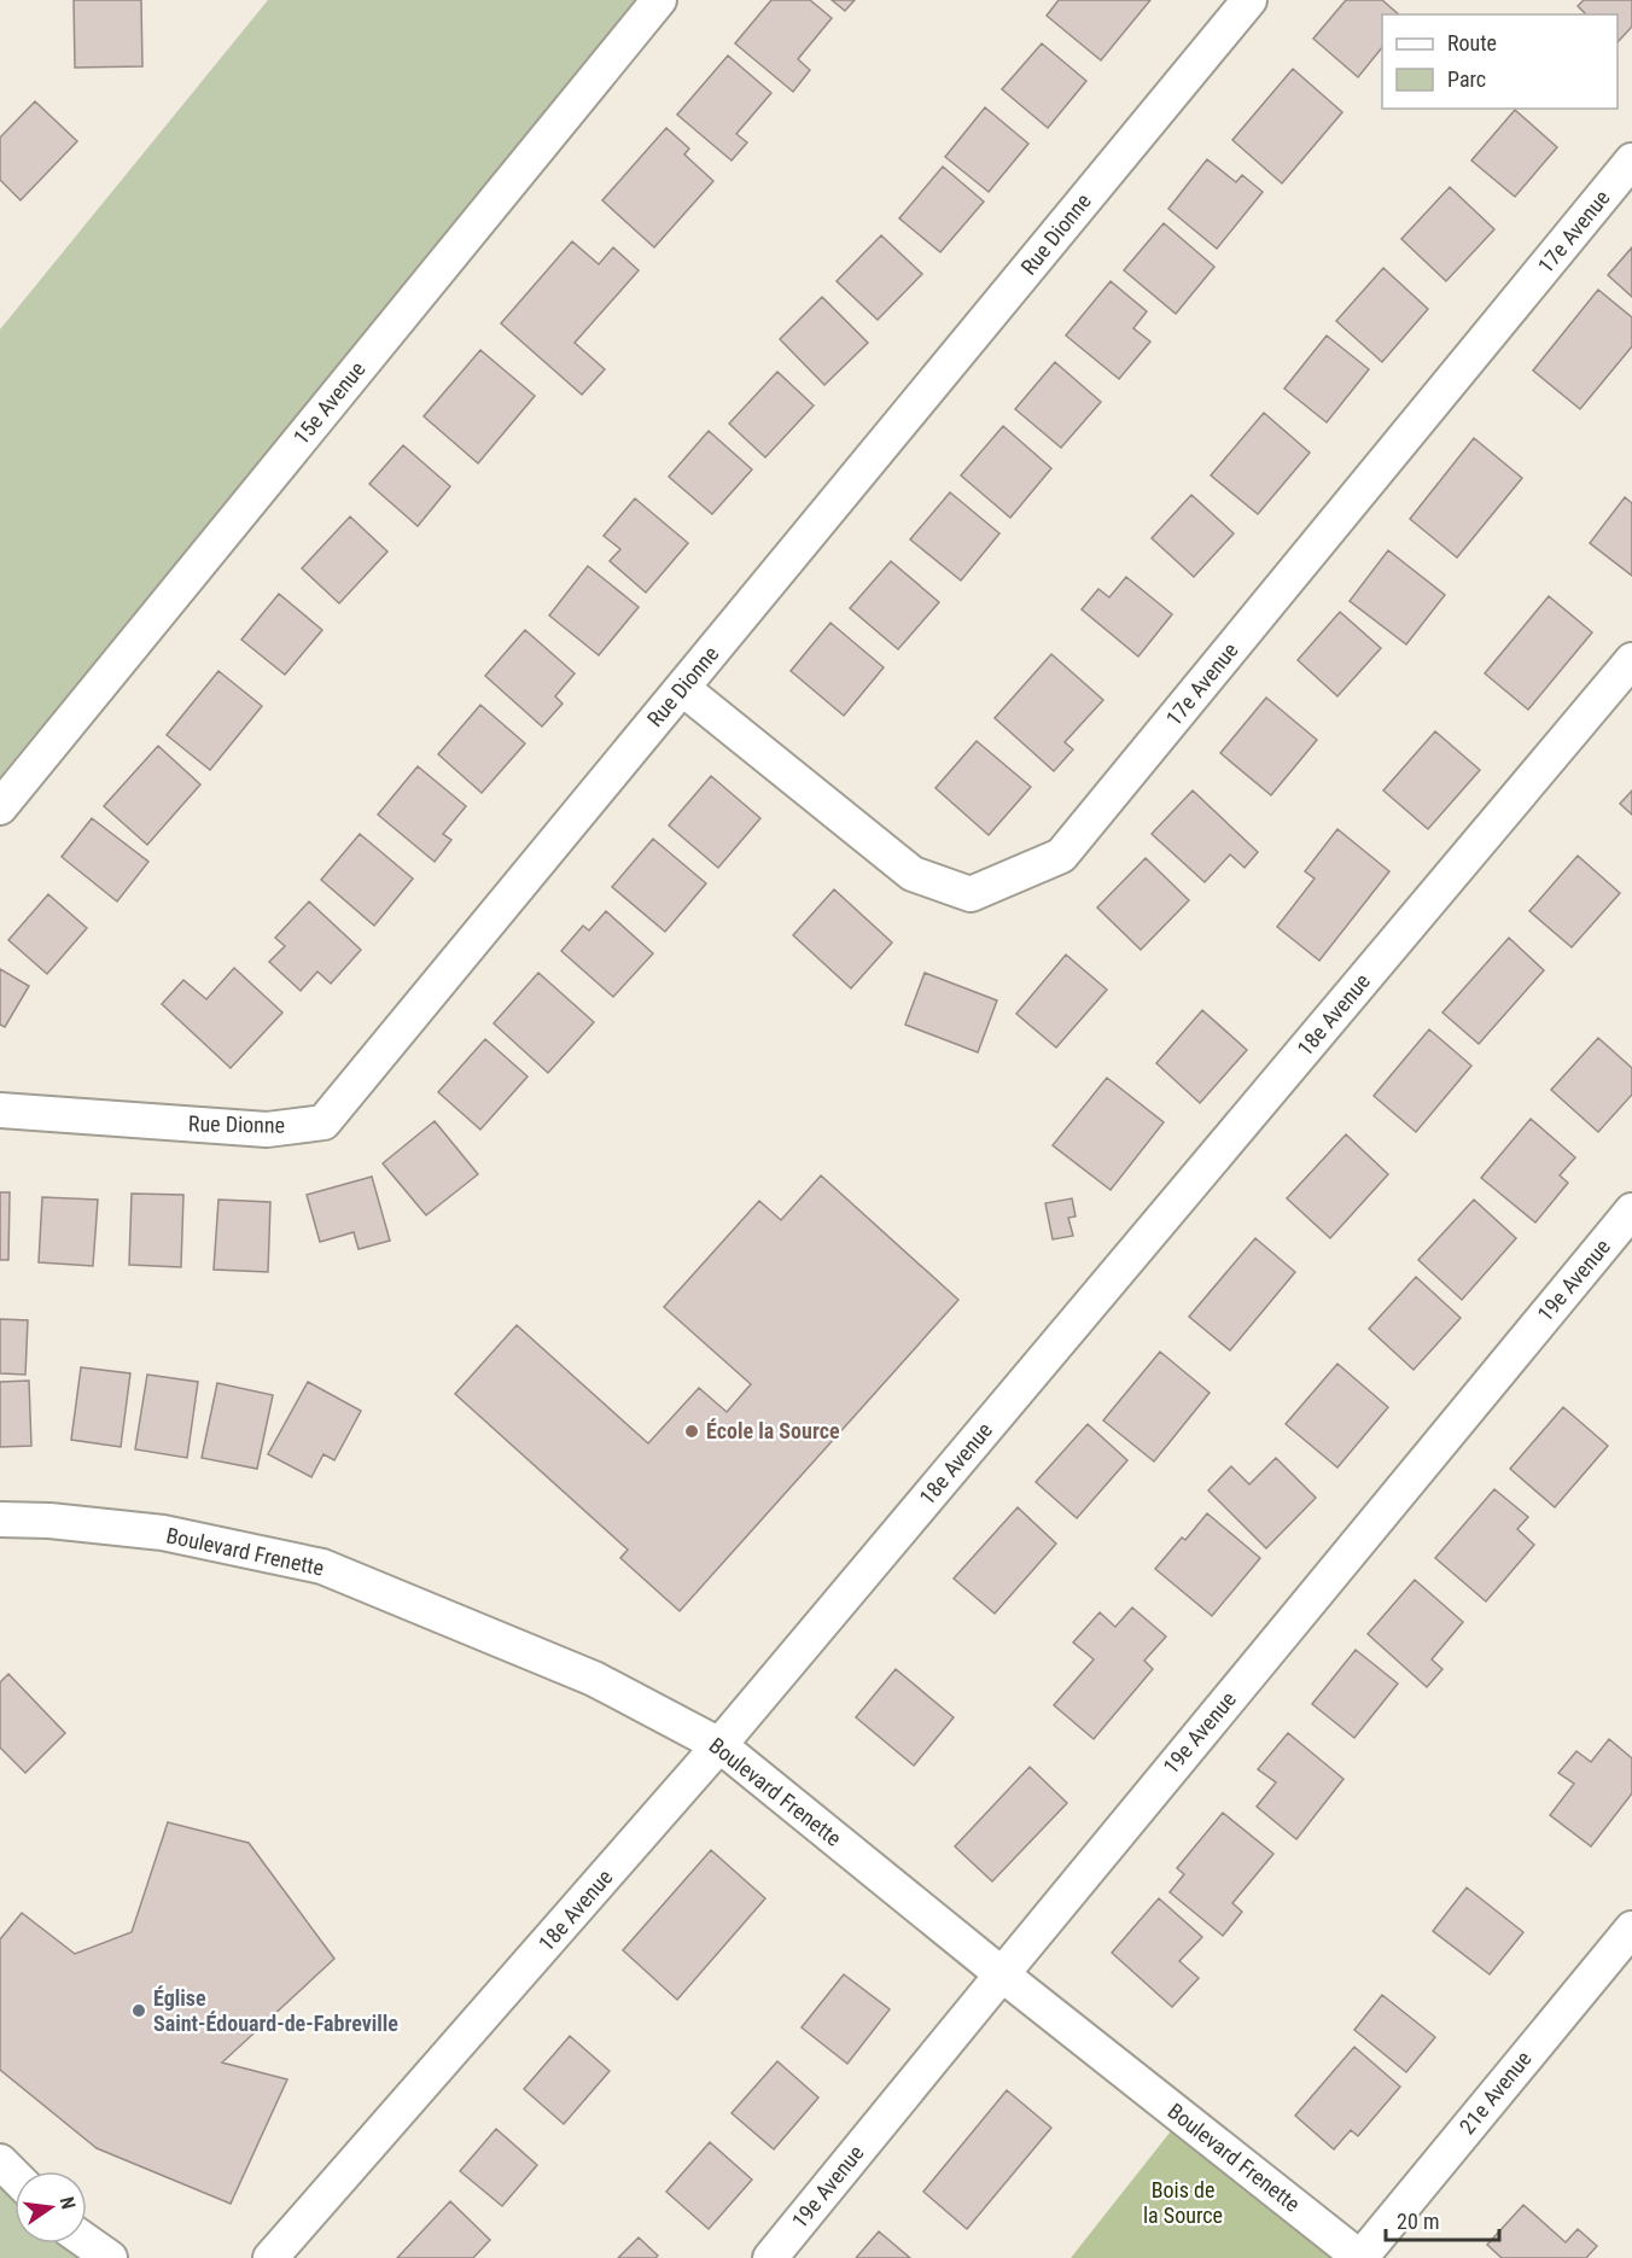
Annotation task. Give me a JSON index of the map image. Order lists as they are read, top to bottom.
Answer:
{
  "streets": {
    "street": [
      "17e Avenue",
      "Rue Dionne",
      "15e Avenue",
      "18e Avenue",
      "19e Avenue",
      "Boulevard Frenette",
      "21e Avenue"
    ]
  },
  "crossings": [
    ["17e Avenue", "Rue Dionne"],
    ["18e Avenue", "Boulevard Frenette"],
    ["19e Avenue", "Boulevard Frenette"],
    ["Boulevard Frenette", "21e Avenue"]
  ],
  "parks": ["Bois de la Source"],
  "places": ["École la Source", "Église Saint-Édouard-de-Fabreville"],
  "legend": ["Route", "Parc"],
  "scale_bar": "20 m",
  "north": "right"
}
